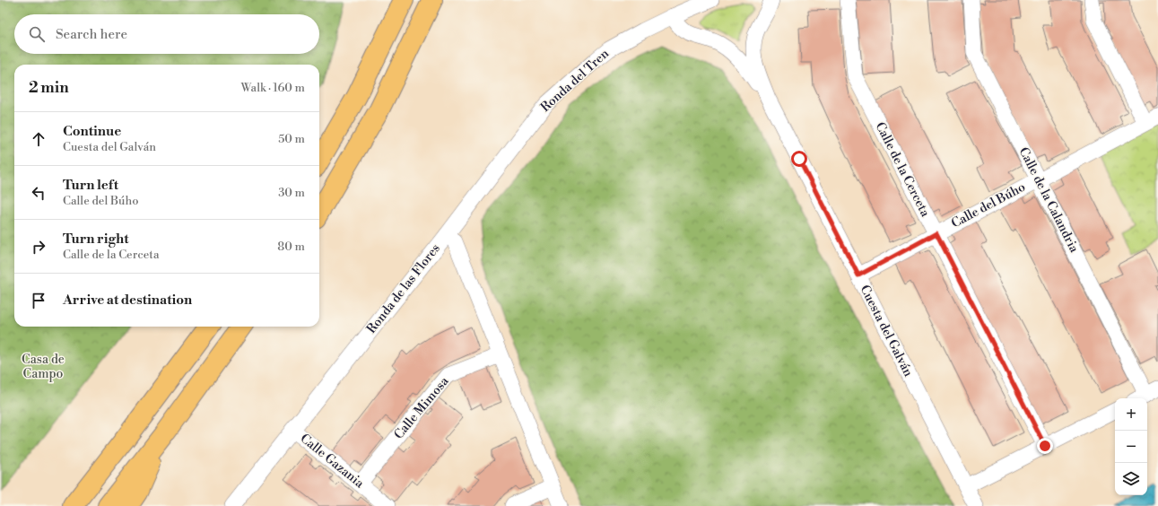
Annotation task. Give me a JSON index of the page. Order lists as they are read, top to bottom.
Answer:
{
  "streets": {
    "street": [
      "Ronda del Tren",
      "Calle de la Cerceta",
      "Calle de la Calandria",
      "Calle del Búho",
      "Ronda de las Flores",
      "Cuesta del Galván",
      "Calle Mimosa",
      "Calle Gazania"
    ]
  },
  "crossings": [
    ["Ronda del Tren", "Ronda de las Flores"],
    ["Ronda del Tren", "Cuesta del Galván"],
    ["Calle de la Cerceta", "Calle del Búho"],
    ["Calle de la Calandria", "Calle del Búho"],
    ["Calle del Búho", "Cuesta del Galván"],
    ["Ronda de las Flores", "Calle Mimosa"],
    ["Ronda de las Flores", "Calle Gazania"],
    ["Calle Mimosa", "Calle Gazania"]
  ],
  "parks": ["Casa de Campo"],
  "page": {
    "search": "Search here",
    "heading": ["2 min", "Walk · 160 m"],
    "list": [
      ["Continue", "Cuesta del Galván", "50 m"],
      ["Turn left", "Calle del Búho", "30 m"],
      ["Turn right", "Calle de la Cerceta", "80 m"],
      "Arrive at destination"
    ],
    "map_buttons": ["+", "−"]
  }
}
